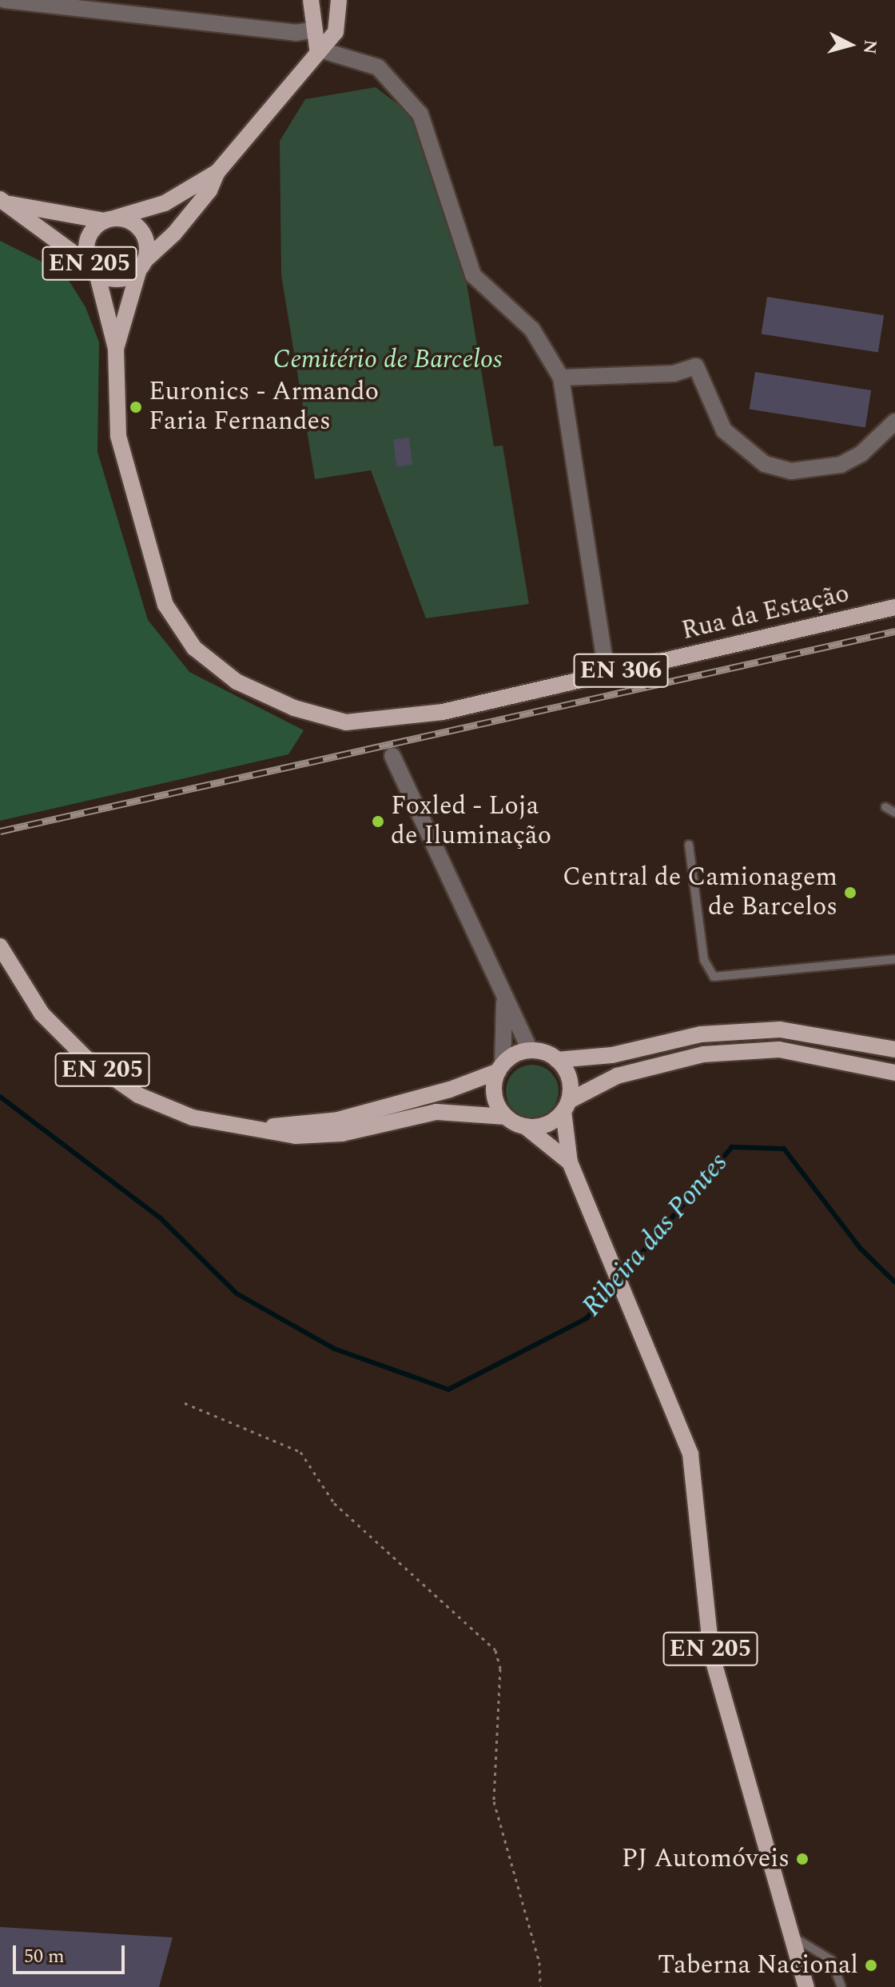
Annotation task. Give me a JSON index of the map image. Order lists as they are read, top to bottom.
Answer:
{
  "streets": {
    "main road": ["EN 205", "Rua da Estação", "EN 306"]
  },
  "crossings": [
    ["EN 205", "EN 306"],
    ["Rua da Estação", "EN 306"]
  ],
  "water": ["Ribeira das Pontes"],
  "parks": ["Cemitério de Barcelos"],
  "places": [
    "Euronics - Armando Faria Fernandes",
    "Foxled - Loja de Iluminação",
    "Central de Camionagem de Barcelos",
    "PJ Automóveis",
    "Taberna Nacional"
  ],
  "scale_bar": "50 m",
  "north": "right"
}
